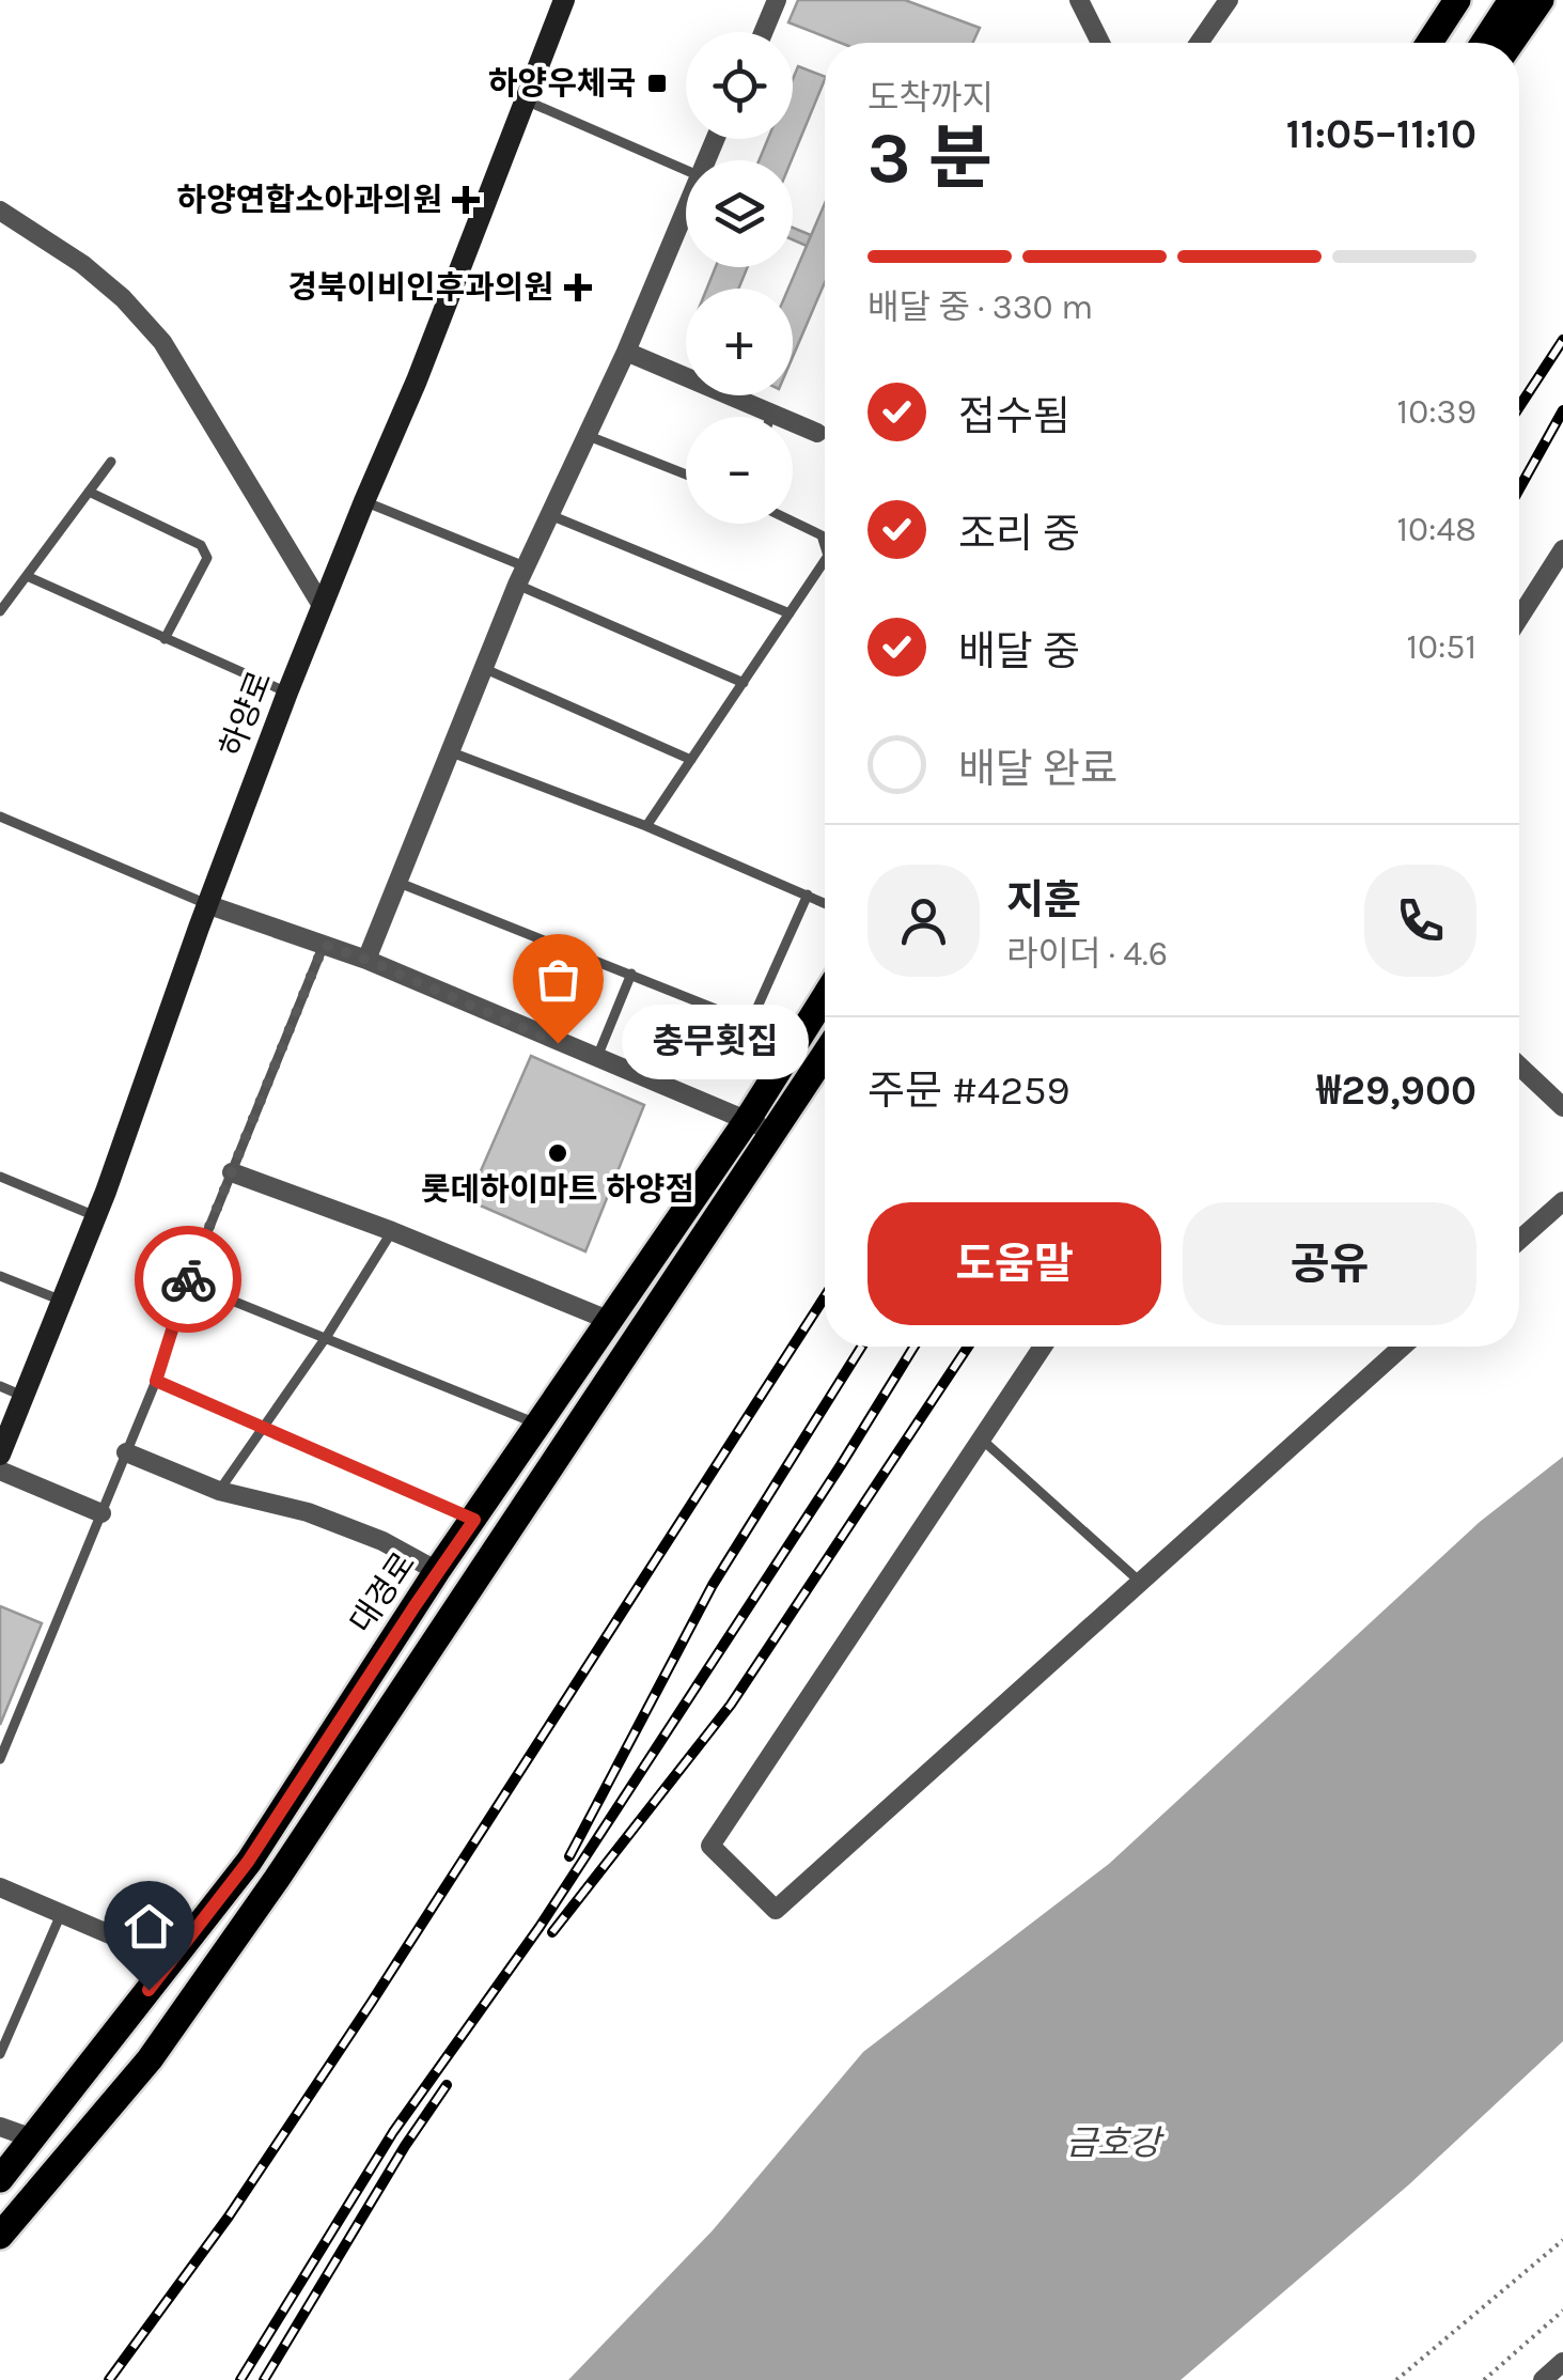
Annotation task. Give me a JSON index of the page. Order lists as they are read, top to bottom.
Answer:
{
  "streets": {
    "main road": ["대경로"],
    "street": ["하양로"]
  },
  "water": ["금호강"],
  "places": {
    "transit": ["하양우체국"],
    "health": ["하양연합소아과의원", "경북이비인후과의원"],
    "other": ["충무횟집", "롯데하이마트 하양점"]
  },
  "page": {
    "map_buttons": ["+", "−"],
    "heading": ["3 분", "도착까지", "11:05–11:10"],
    "panel": [
      "지훈",
      "라이더 · 4.6",
      "주문 #4259",
      "₩29,900"
    ],
    "bar": "배달 중 · 330 m",
    "list": [
      ["접수됨", "10:39"],
      ["조리 중", "10:48"],
      ["배달 중", "10:51"],
      "배달 완료"
    ],
    "bubble": "충무횟집",
    "buttons": ["도움말", "공유"]
  }
}
